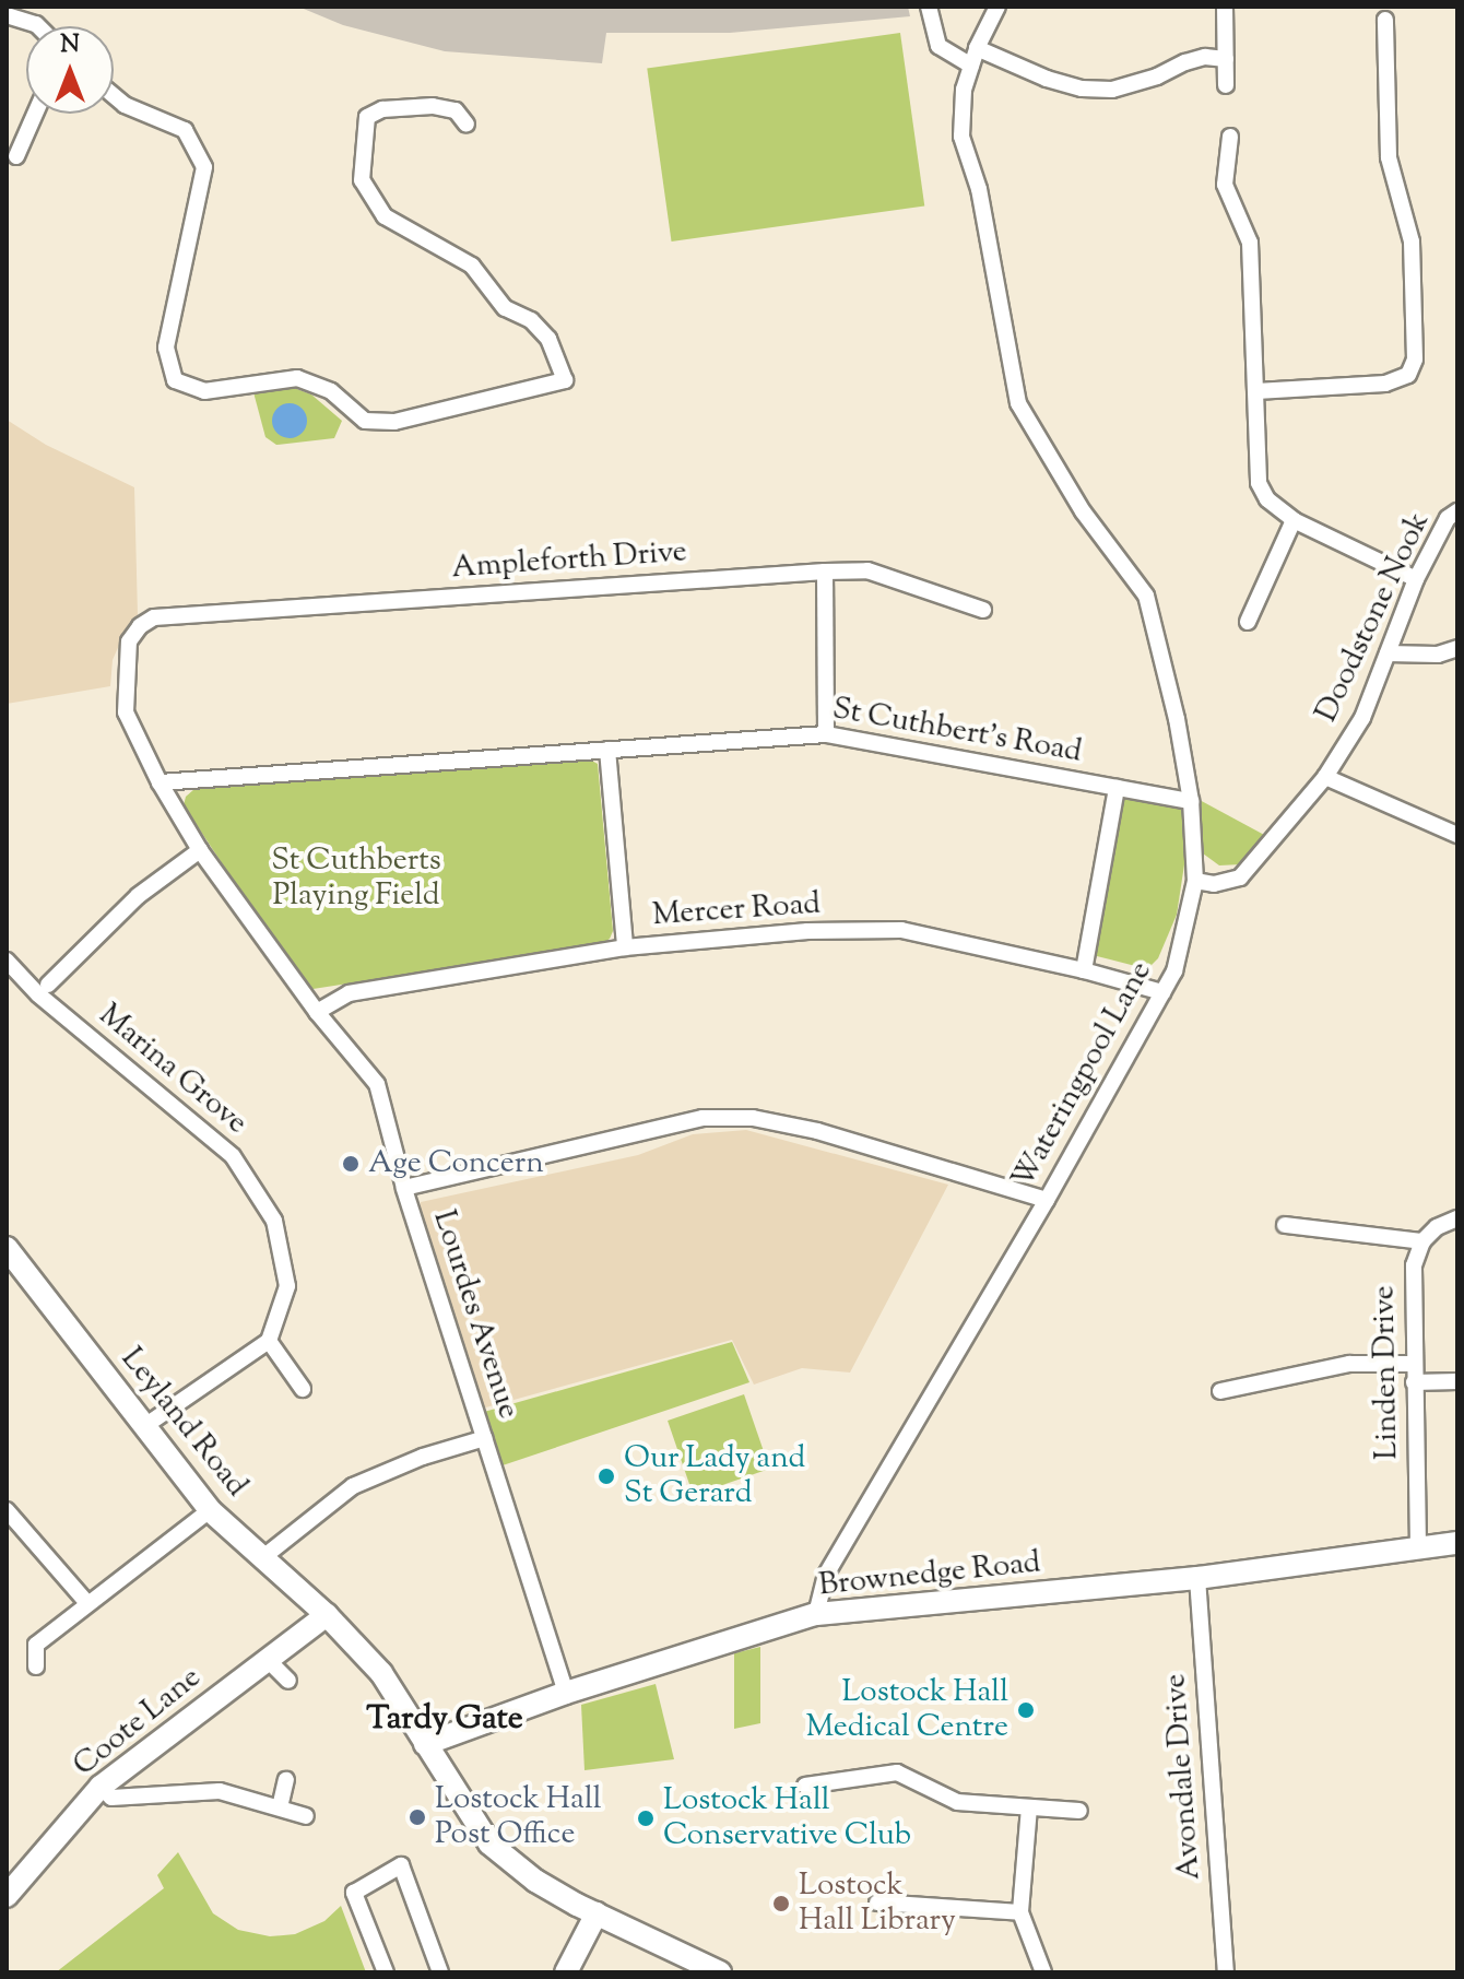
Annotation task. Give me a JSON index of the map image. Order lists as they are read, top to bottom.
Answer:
{
  "streets": {
    "main road": ["Leyland Road", "Brownedge Road", "Coote Lane"],
    "street": [
      "Ampleforth Drive",
      "Doodstone Nook",
      "St Cuthbert's Road",
      "Mercer Road",
      "Marina Grove",
      "Wateringpool Lane",
      "Lourdes Avenue",
      "Linden Drive",
      "Avondale Drive"
    ]
  },
  "crossings": [
    ["Ampleforth Drive", "Lourdes Avenue"],
    ["Doodstone Nook", "Wateringpool Lane"],
    ["St Cuthbert's Road", "Wateringpool Lane"],
    ["St Cuthbert's Road", "Lourdes Avenue"],
    ["Mercer Road", "Wateringpool Lane"],
    ["Mercer Road", "Lourdes Avenue"],
    ["Wateringpool Lane", "Brownedge Road"],
    ["Lourdes Avenue", "Brownedge Road"],
    ["Linden Drive", "Brownedge Road"],
    ["Leyland Road", "Brownedge Road"],
    ["Leyland Road", "Coote Lane"],
    ["Brownedge Road", "Avondale Drive"]
  ],
  "districts": ["Tardy Gate"],
  "parks": ["St Cuthberts Playing Field"],
  "places": [
    "Age Concern",
    "Our Lady and St Gerard",
    "Lostock Hall Medical Centre",
    "Lostock Hall Post Office",
    "Lostock Hall Conservative Club",
    "Lostock Hall Library"
  ],
  "north": "top"
}
